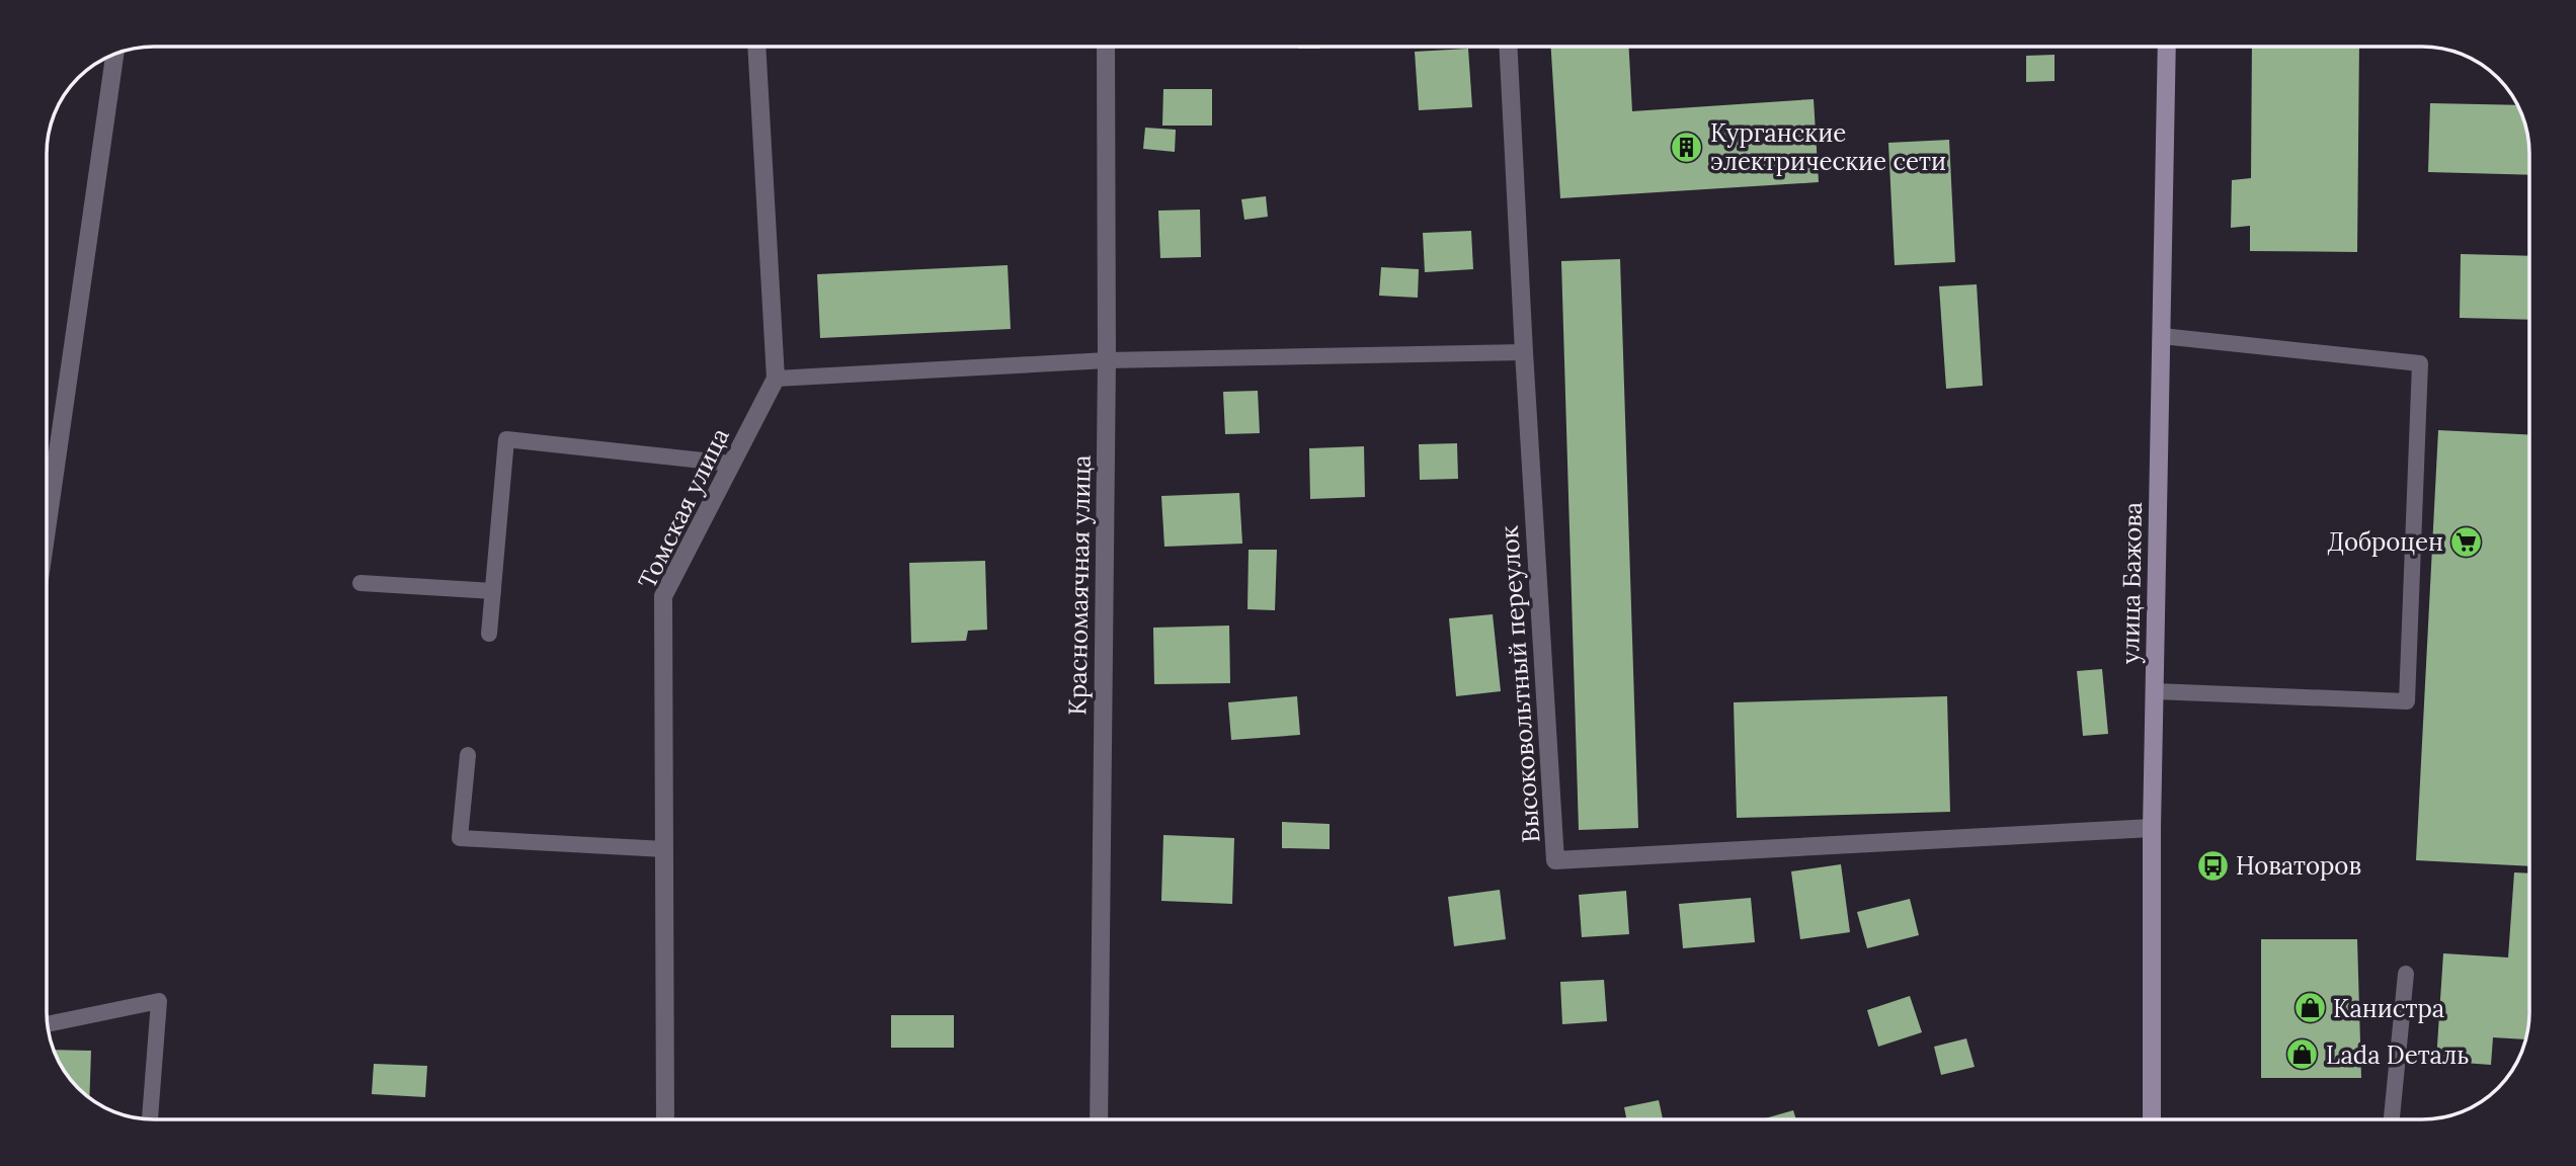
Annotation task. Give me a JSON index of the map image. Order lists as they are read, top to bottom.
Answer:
{
  "streets": {
    "main road": ["улица Бажова"],
    "street": ["Томская улица", "Красномаячная улица", "Высоковольтный переулок"]
  },
  "crossings": [
    ["улица Бажова", "Высоковольтный переулок"]
  ],
  "places": {
    "building": ["Курганские электрические сети"],
    "supermarket": ["Доброцен"],
    "bus stop": ["Новаторов"],
    "shop": ["Канистра", "Lada Dеталь"]
  }
}
